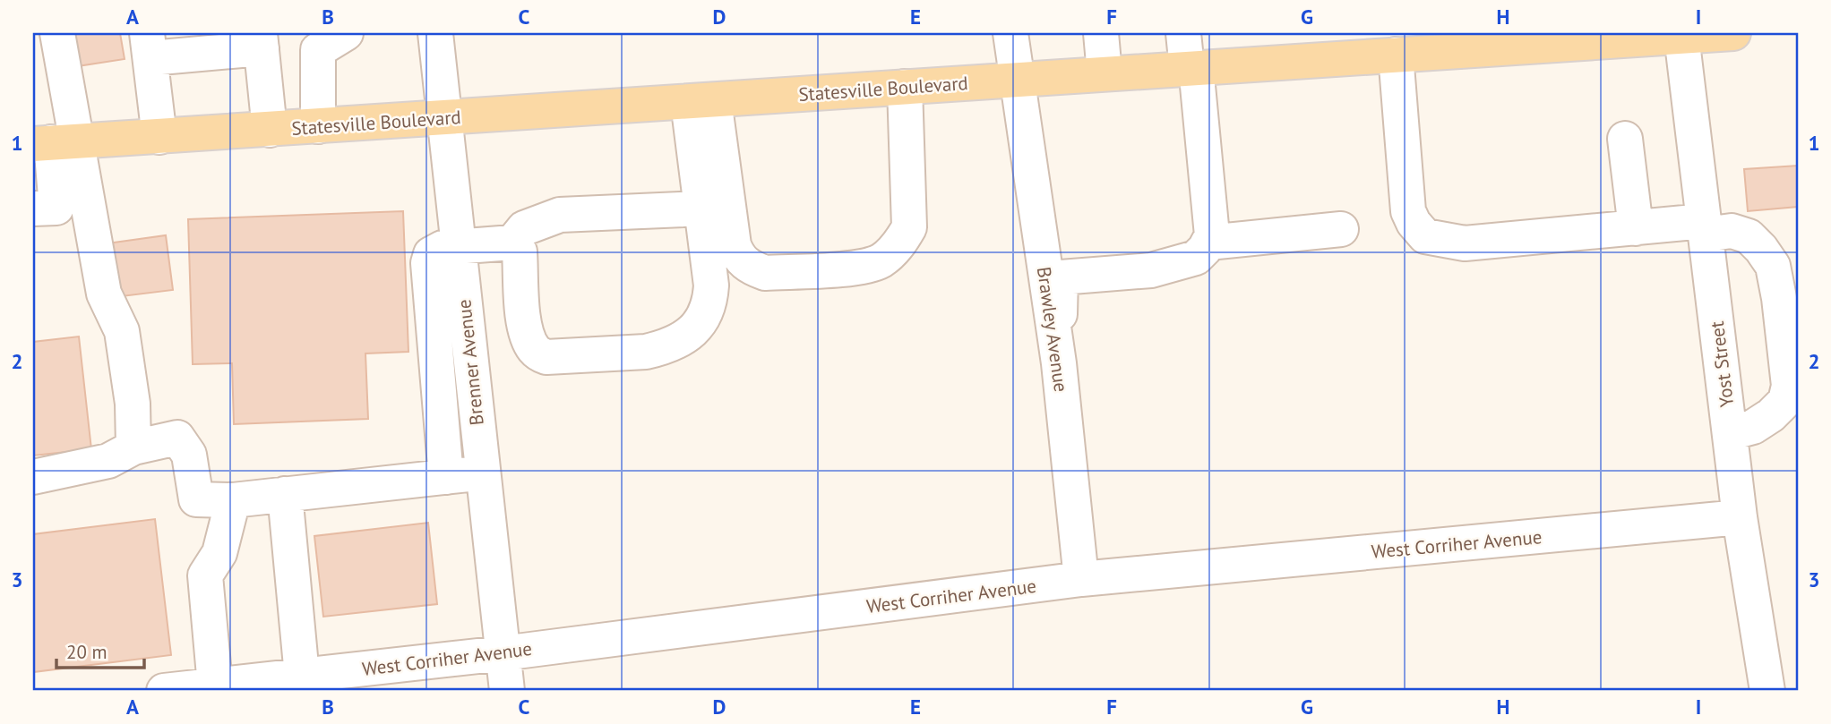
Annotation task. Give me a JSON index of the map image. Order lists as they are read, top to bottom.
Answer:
{
  "streets": {
    "main road": ["Statesville Boulevard"],
    "street": [
      "Brawley Avenue",
      "Brenner Avenue",
      "Yost Street",
      "West Corriher Avenue"
    ]
  },
  "crossings": [
    ["Statesville Boulevard", "Brawley Avenue"],
    ["Statesville Boulevard", "Brenner Avenue"],
    ["Statesville Boulevard", "Yost Street"],
    ["Brawley Avenue", "West Corriher Avenue"],
    ["Brenner Avenue", "West Corriher Avenue"],
    ["Yost Street", "West Corriher Avenue"]
  ],
  "scale_bar": "20 m",
  "grid": {
    "columns": [
      "A",
      "B",
      "C",
      "D",
      "E",
      "F",
      "G",
      "H",
      "I"
    ],
    "rows": ["1", "2", "3"]
  }
}
